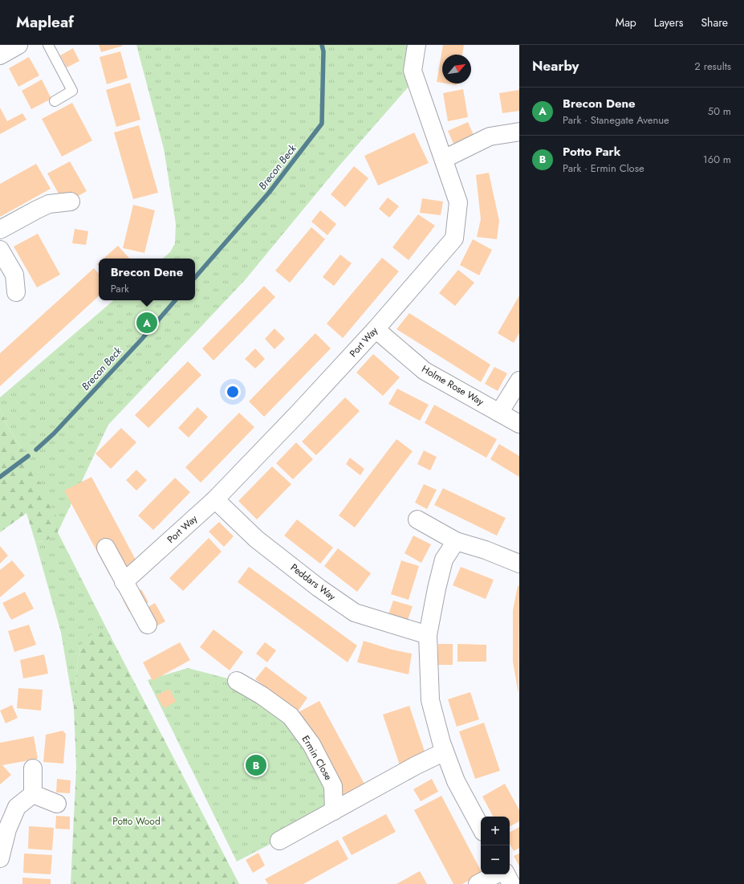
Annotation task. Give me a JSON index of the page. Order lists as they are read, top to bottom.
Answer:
{
  "streets": {
    "street": [
      "Port Way",
      "Holme Rose Way",
      "Peddars Way",
      "Ermin Close"
    ]
  },
  "crossings": [
    ["Port Way", "Holme Rose Way"],
    ["Port Way", "Peddars Way"]
  ],
  "water": ["Brecon Beck"],
  "parks": ["Potto Wood"],
  "north": "top right",
  "page": {
    "header": "Mapleaf",
    "nav": ["Map", "Layers", "Share"],
    "heading": ["Nearby", "2 results"],
    "list": [
      {
        "mark": "A",
        "name": "Brecon Dene",
        "note": "Park · Stanegate Avenue",
        "value": "50 m"
      },
      {
        "mark": "B",
        "name": "Potto Park",
        "note": "Park · Ermin Close",
        "value": "160 m"
      }
    ],
    "popup": ["Brecon Dene", "Park"],
    "pins": ["A", "B"],
    "map_buttons": ["+", "−"]
  }
}
